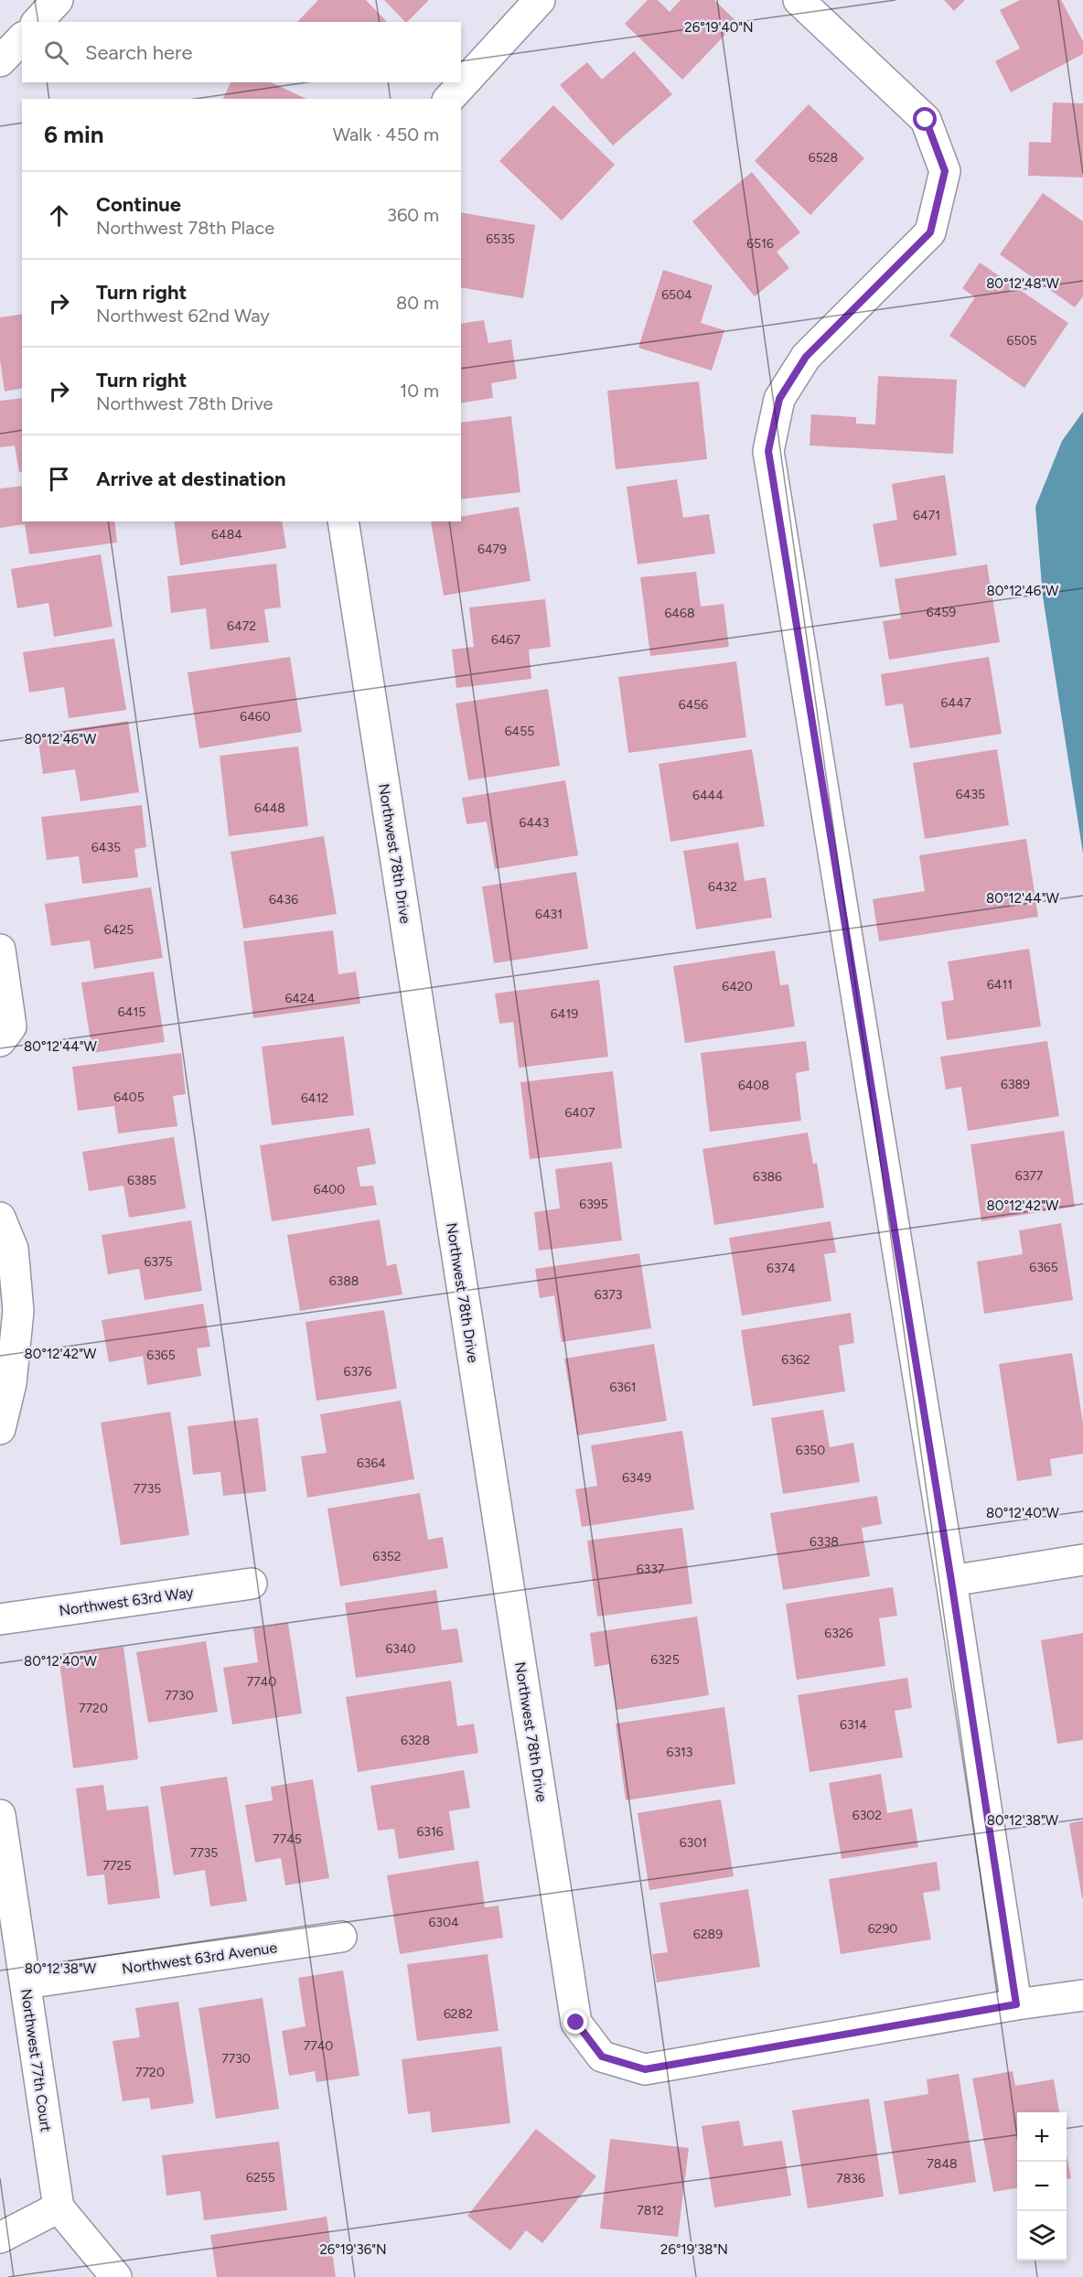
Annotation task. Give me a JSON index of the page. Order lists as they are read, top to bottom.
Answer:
{
  "streets": {
    "street": [
      "Northwest 78th Drive",
      "Northwest 63rd Way",
      "Northwest 63rd Avenue",
      "Northwest 77th Court"
    ]
  },
  "crossings": [
    ["Northwest 63rd Avenue", "Northwest 77th Court"]
  ],
  "house_numbers": [
    "6528",
    "6535",
    "6516",
    "6504",
    "6505",
    "6471",
    "6484",
    "6479",
    "6459",
    "6468",
    "6472",
    "6467",
    "6447",
    "6456",
    "6460",
    "6455",
    "6435",
    "6444",
    "6448",
    "6443",
    "6435",
    "6432",
    "6436",
    "6431",
    "6425",
    "6411",
    "6420",
    "6424",
    "6415",
    "6419",
    "6389",
    "6408",
    "6405",
    "6412",
    "6407",
    "6377",
    "6386",
    "6385",
    "6400",
    "6395",
    "6375",
    "6365",
    "6374",
    "6388",
    "6373",
    "6365",
    "6362",
    "6376",
    "6361",
    "6350",
    "6364",
    "6349",
    "7735",
    "6338",
    "6352",
    "6337",
    "6326",
    "6340",
    "6325",
    "7740",
    "7730",
    "7720",
    "6314",
    "6328",
    "6313",
    "6302",
    "6316",
    "7745",
    "6301",
    "7735",
    "7725",
    "6304",
    "6290",
    "6289",
    "6282",
    "7740",
    "7730",
    "7720",
    "7848",
    "6255",
    "7836",
    "7812"
  ],
  "page": {
    "search": "Search here",
    "heading": ["6 min", "Walk · 450 m"],
    "list": [
      ["Continue", "Northwest 78th Place", "360 m"],
      ["Turn right", "Northwest 62nd Way", "80 m"],
      ["Turn right", "Northwest 78th Drive", "10 m"],
      "Arrive at destination"
    ],
    "map_buttons": ["+", "−"]
  },
  "coordinates": [
    "26°19'40\"N",
    "80°12'48\"W",
    "80°12'46\"W",
    "80°12'44\"W",
    "80°12'42\"W",
    "80°12'40\"W",
    "80°12'38\"W",
    "26°19'36\"N",
    "26°19'38\"N"
  ]
}
